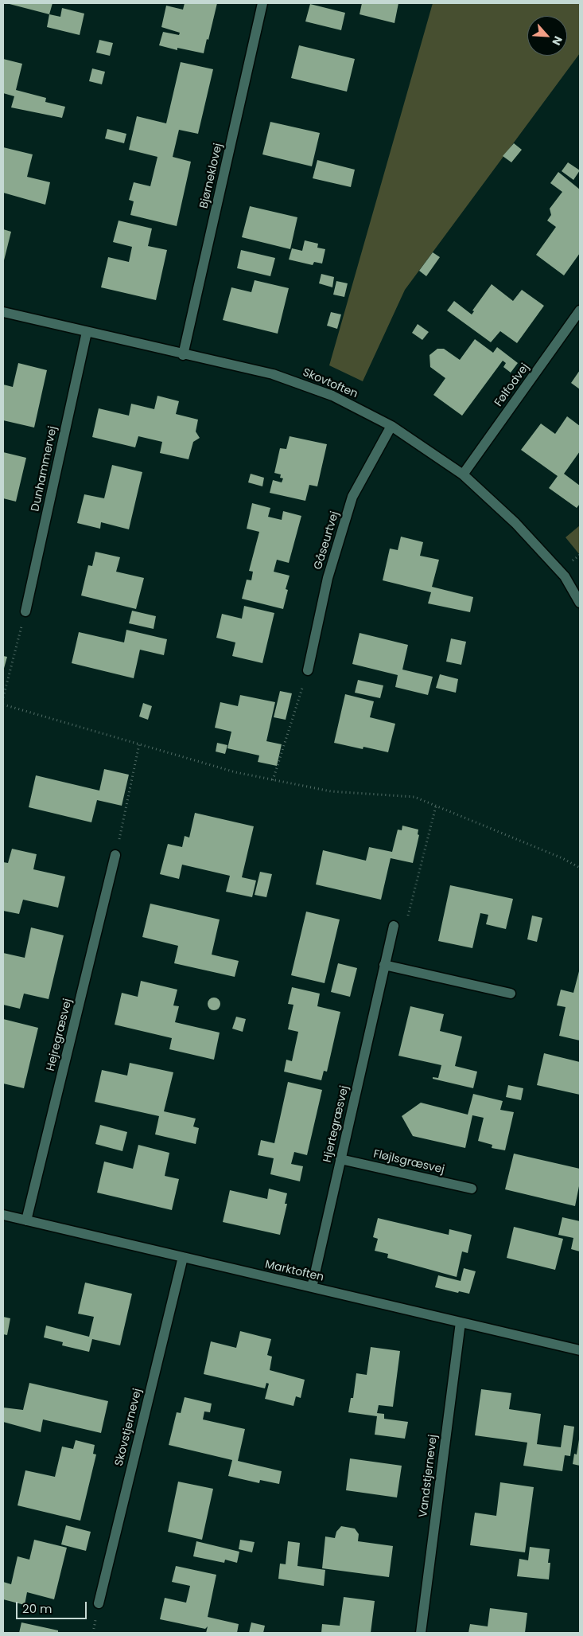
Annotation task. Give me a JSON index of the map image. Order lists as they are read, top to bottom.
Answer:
{
  "streets": {
    "street": [
      "Bjørneklovej",
      "Skovtoften",
      "Følfodvej",
      "Dunhammervej",
      "Gåseurtvej",
      "Hejregræsvej",
      "Hjertegræsvej",
      "Fløjlsgræsvej",
      "Marktoften",
      "Skovstjernevej",
      "Vandstjernevej"
    ]
  },
  "crossings": [
    ["Bjørneklovej", "Skovtoften"],
    ["Skovtoften", "Følfodvej"],
    ["Skovtoften", "Dunhammervej"],
    ["Skovtoften", "Gåseurtvej"],
    ["Hejregræsvej", "Marktoften"],
    ["Hjertegræsvej", "Fløjlsgræsvej"],
    ["Hjertegræsvej", "Marktoften"],
    ["Marktoften", "Skovstjernevej"],
    ["Marktoften", "Vandstjernevej"]
  ],
  "scale_bar": "20 m",
  "north": "bottom right"
}
